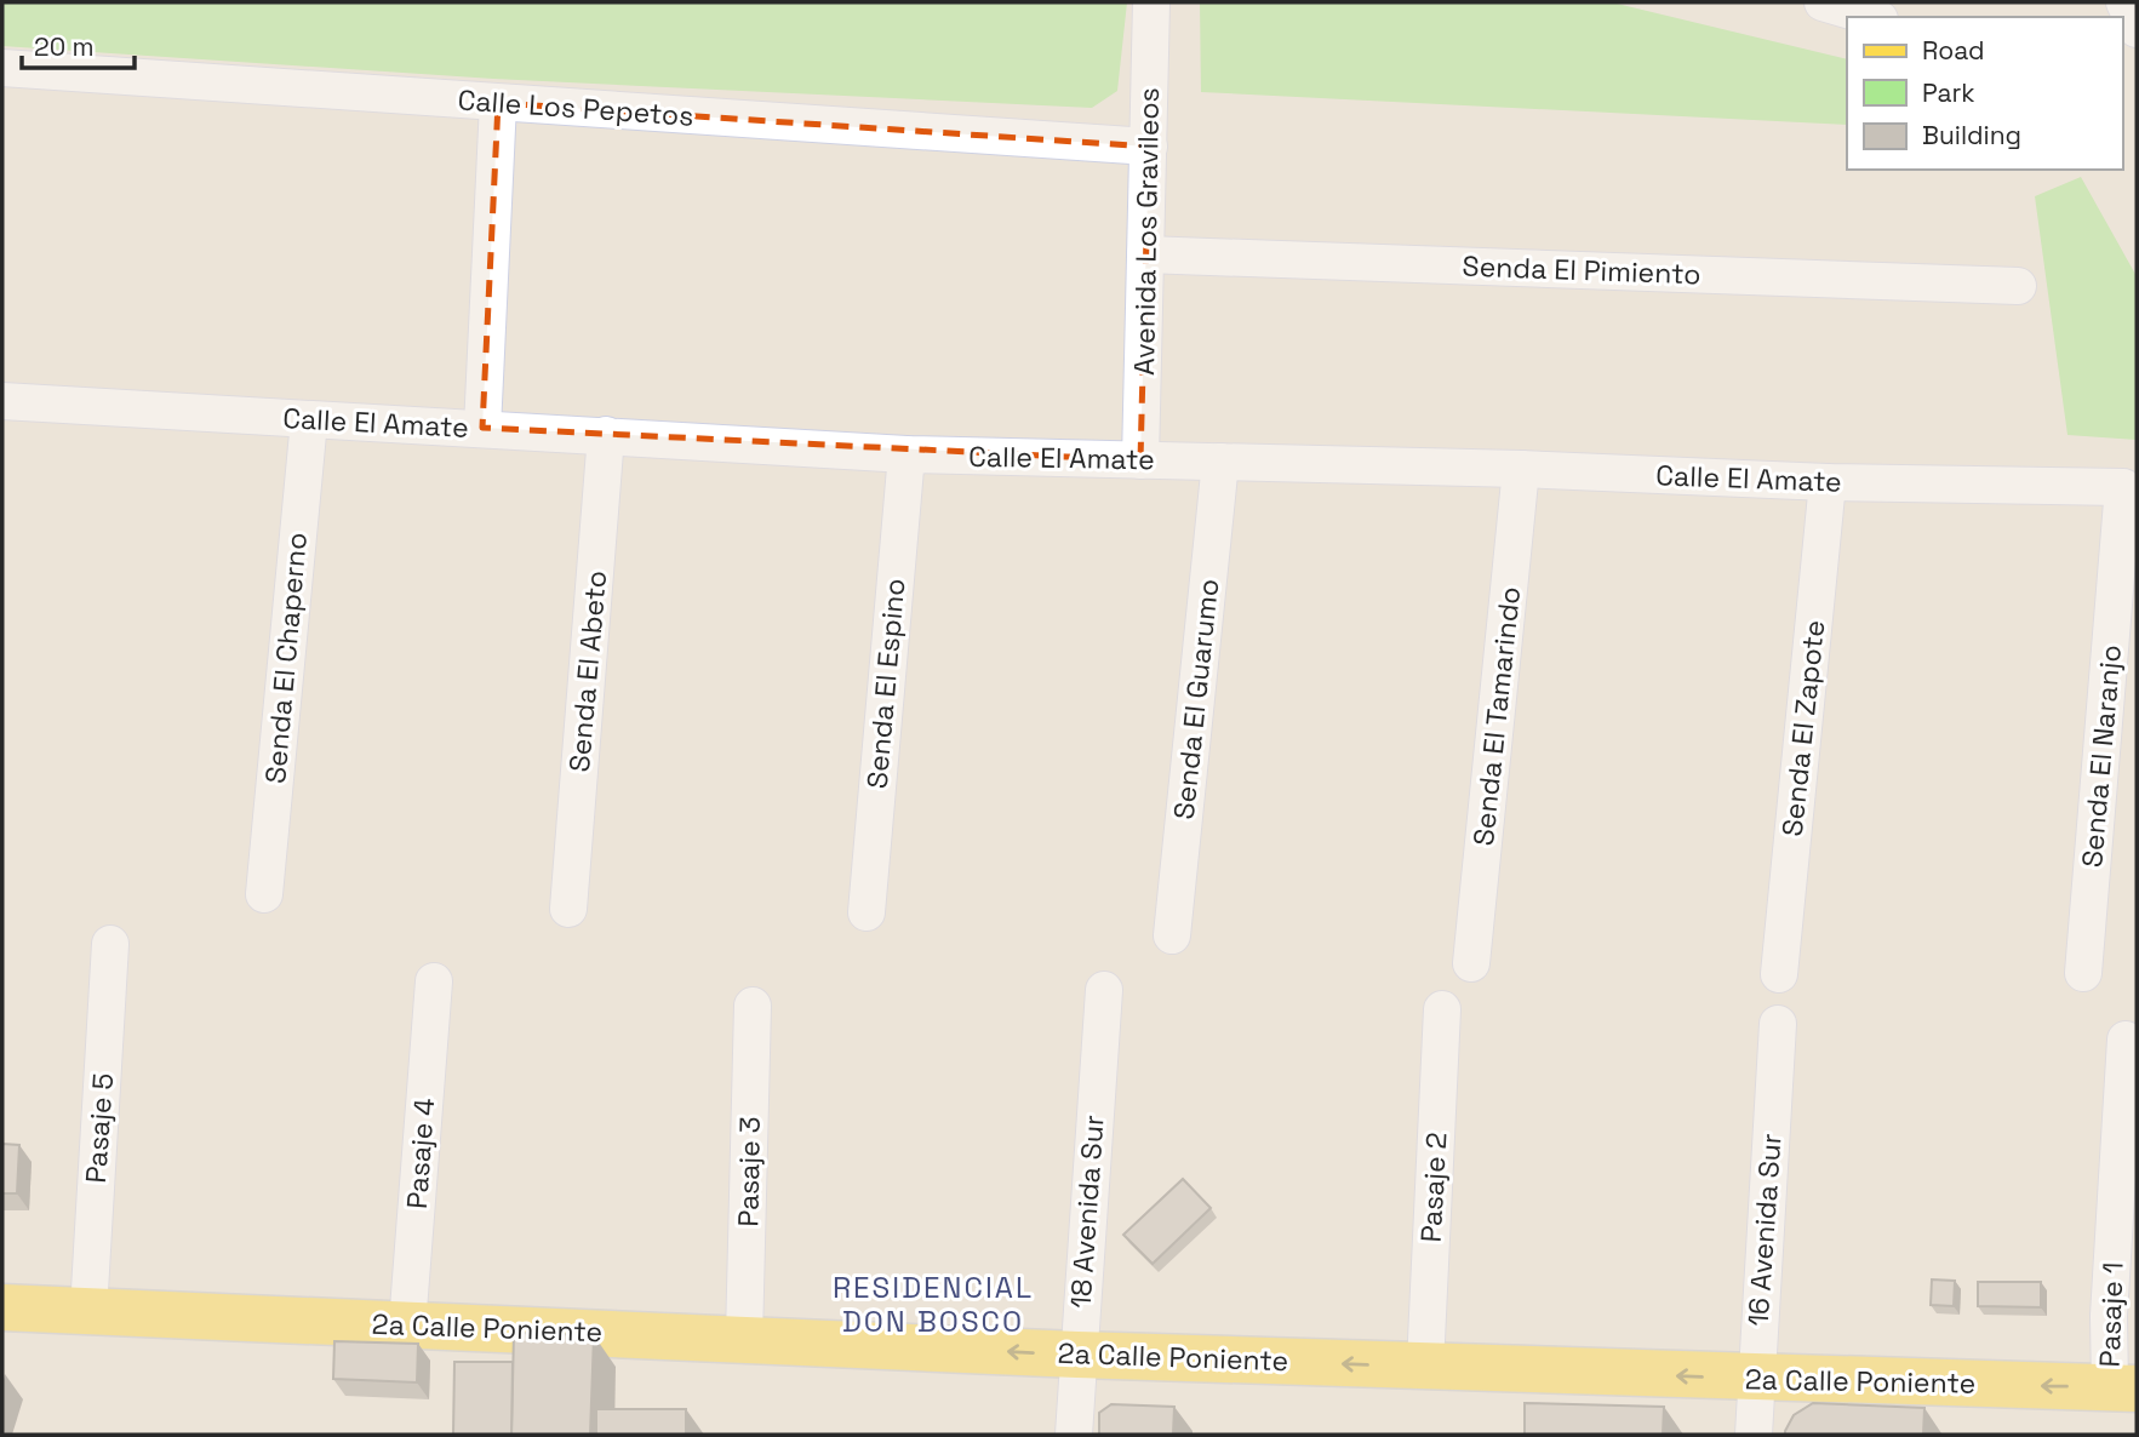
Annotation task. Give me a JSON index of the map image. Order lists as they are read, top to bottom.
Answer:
{
  "streets": {
    "main road": ["2a Calle Poniente"],
    "street": [
      "Calle Los Pepetos",
      "Avenida Los Gravileos",
      "Senda El Pimiento",
      "Calle El Amate",
      "Senda El Chaperno",
      "Senda El Abeto",
      "Senda El Espino",
      "Senda El Guarumo",
      "Senda El Tamarindo",
      "Senda El Zapote",
      "Senda El Naranjo",
      "Pasaje 5",
      "Pasaje 4",
      "Pasaje 3",
      "Pasaje 2",
      "18 Avenida Sur",
      "16 Avenida Sur",
      "Pasaje 1"
    ]
  },
  "crossings": [
    ["Calle Los Pepetos", "Avenida Los Gravileos"],
    ["Avenida Los Gravileos", "Senda El Pimiento"],
    ["Avenida Los Gravileos", "Calle El Amate"],
    ["Calle El Amate", "Senda El Chaperno"],
    ["Calle El Amate", "Senda El Abeto"],
    ["Calle El Amate", "Senda El Espino"],
    ["Calle El Amate", "Senda El Guarumo"],
    ["Calle El Amate", "Senda El Tamarindo"],
    ["Calle El Amate", "Senda El Zapote"],
    ["Calle El Amate", "Senda El Naranjo"],
    ["Pasaje 5", "2a Calle Poniente"],
    ["Pasaje 4", "2a Calle Poniente"],
    ["Pasaje 3", "2a Calle Poniente"],
    ["Pasaje 2", "2a Calle Poniente"],
    ["18 Avenida Sur", "2a Calle Poniente"],
    ["16 Avenida Sur", "2a Calle Poniente"],
    ["Pasaje 1", "2a Calle Poniente"]
  ],
  "one_way": ["2a Calle Poniente"],
  "districts": ["RESIDENCIAL DON BOSCO"],
  "legend": ["Road", "Park", "Building"],
  "scale_bar": "20 m"
}
